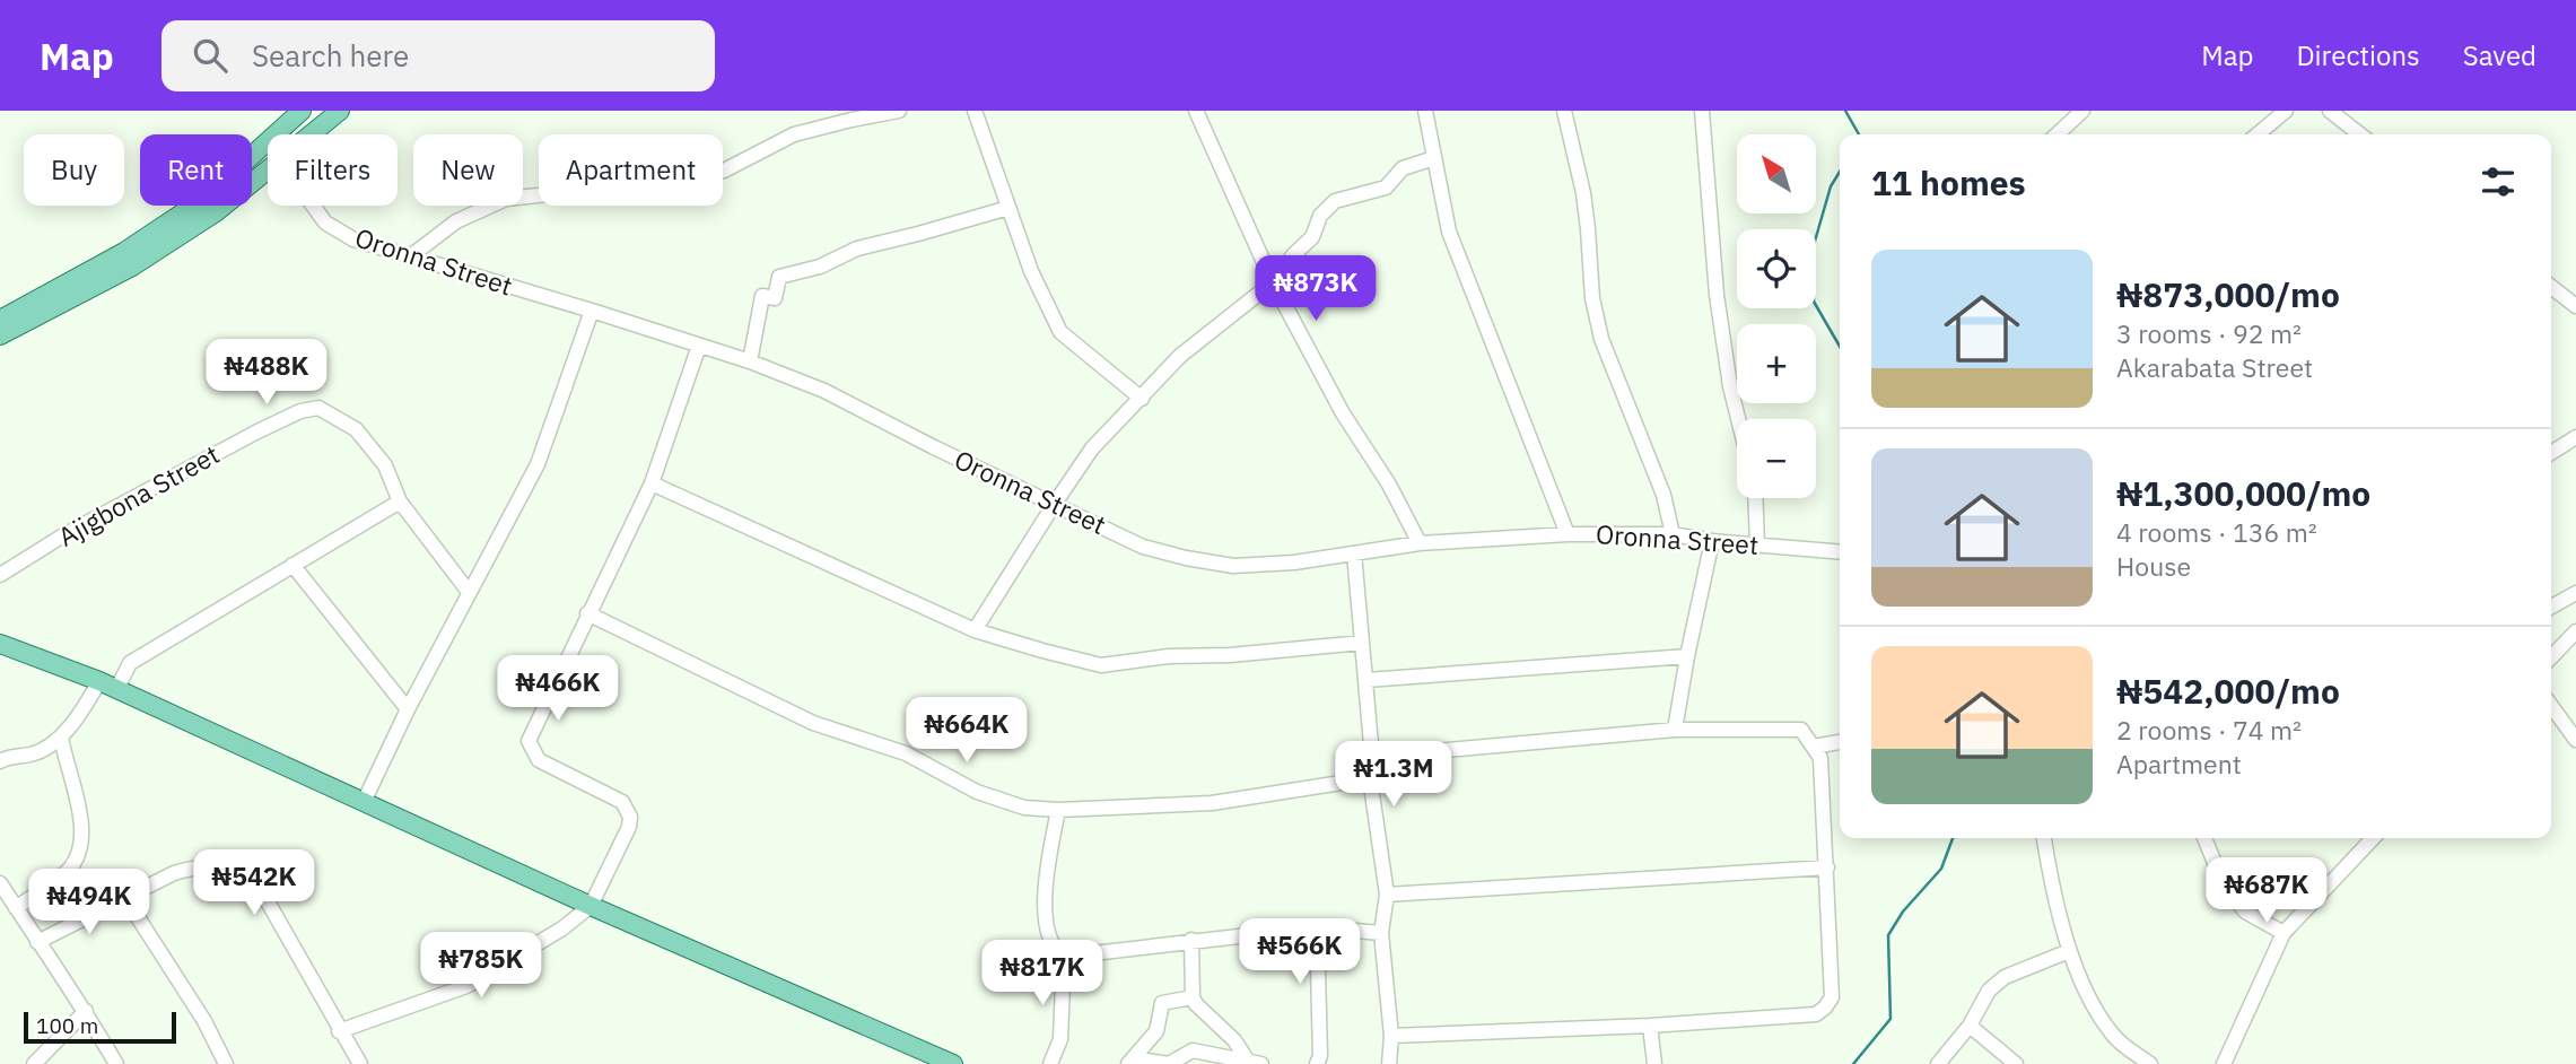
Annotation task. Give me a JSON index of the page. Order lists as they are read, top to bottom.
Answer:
{
  "streets": {
    "street": ["Oronna Street", "Ajigbona Street"]
  },
  "scale_bar": "100 m",
  "north": "top left",
  "page": {
    "header": "Map",
    "search": "Search here",
    "nav": ["Map", "Directions", "Saved"],
    "map_buttons": ["+", "−"],
    "chip": [
      "Buy",
      "Rent",
      "Filters",
      "New",
      "Apartment"
    ],
    "heading": "11 homes",
    "list": [
      {
        "name": "₦873,000/mo",
        "note": "3 rooms · 92 m² · Akarabata Street"
      },
      {
        "name": "₦1,300,000/mo",
        "note": "4 rooms · 136 m² · House"
      },
      {
        "name": "₦542,000/mo",
        "note": "2 rooms · 74 m² · Apartment"
      }
    ],
    "price": [
      "₦873K",
      "₦488K",
      "₦466K",
      "₦664K",
      "₦1.3M",
      "₦542K",
      "₦687K",
      "₦494K",
      "₦566K",
      "₦785K",
      "₦817K"
    ],
    "scale": "100 m"
  }
}
